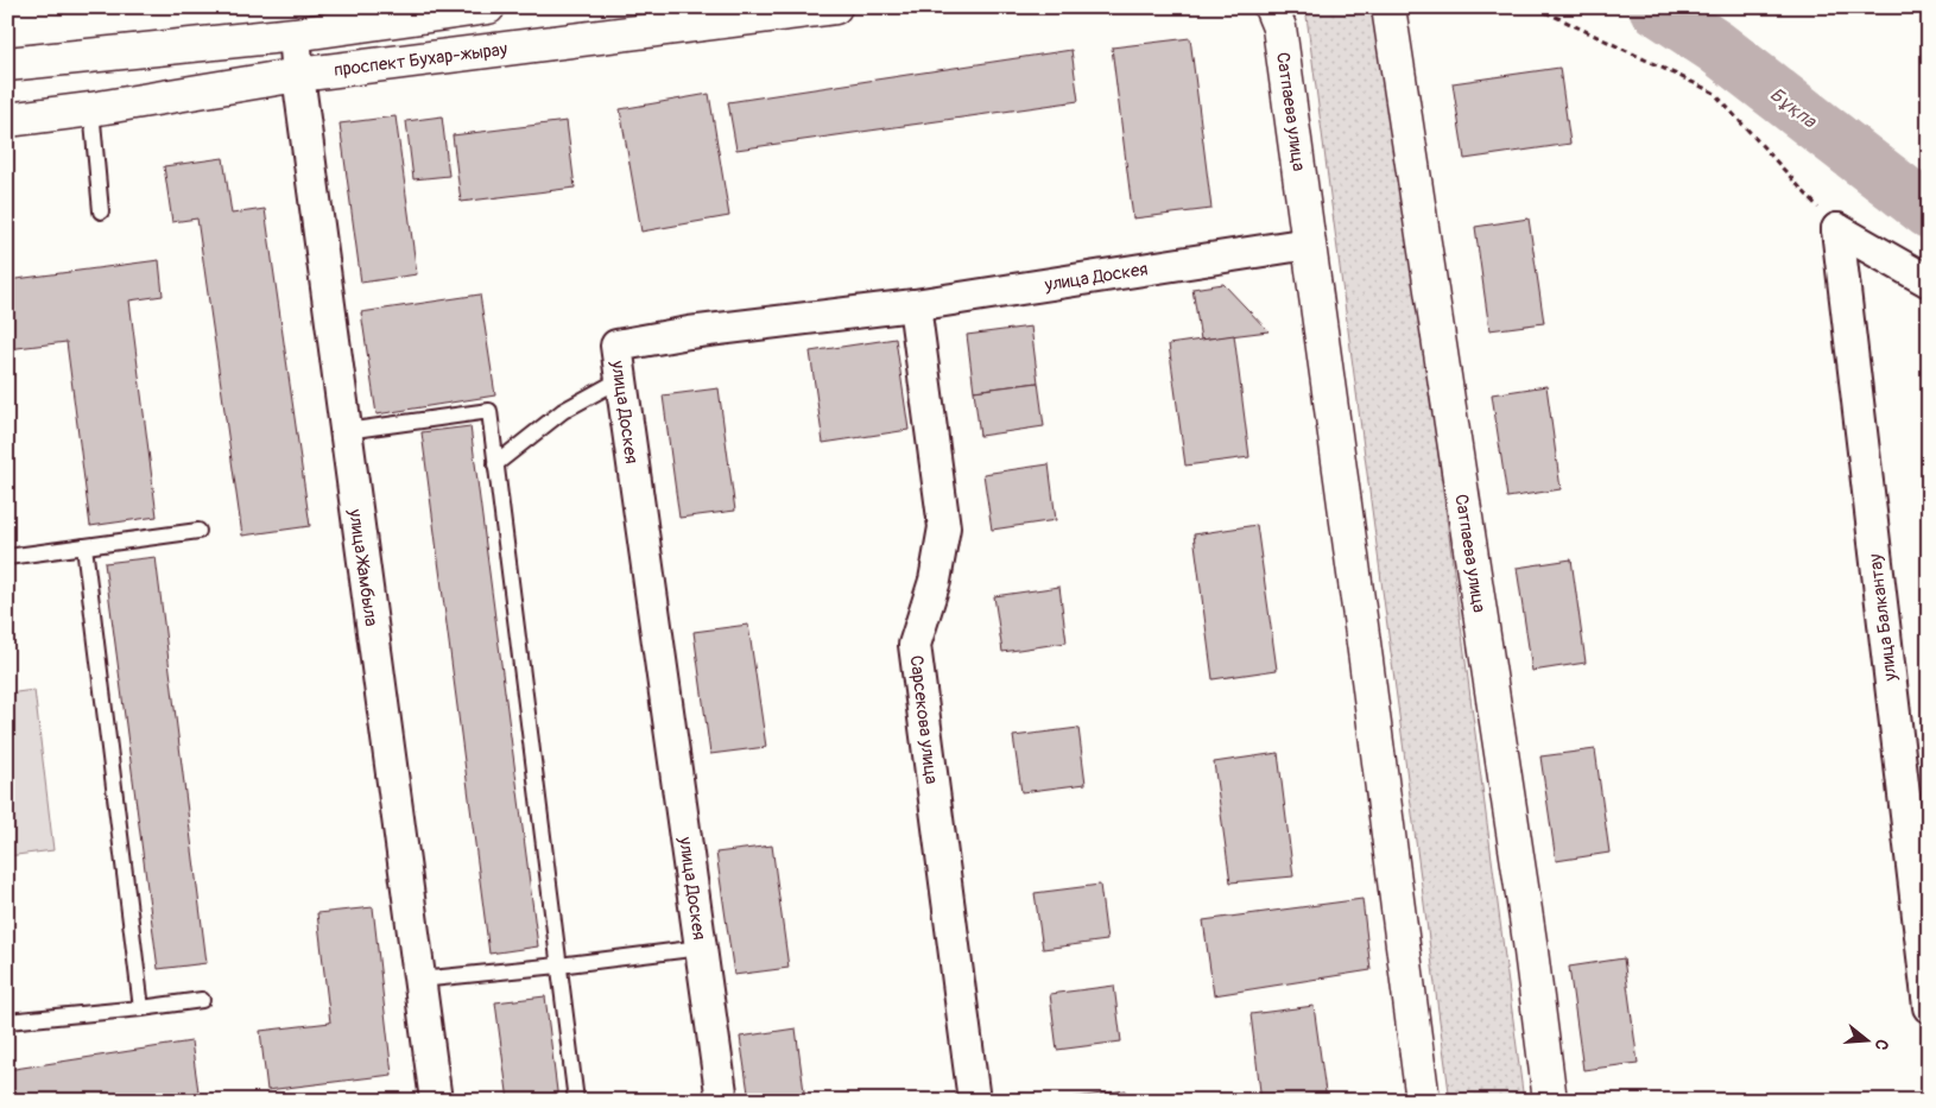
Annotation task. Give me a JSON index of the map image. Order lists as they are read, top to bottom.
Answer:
{
  "streets": {
    "main road": ["проспект Бухар-жырау", "Сатпаева улица"],
    "street": [
      "улица Доскея",
      "улица Жамбыла",
      "улица Балкантау",
      "Сарсекова улица"
    ]
  },
  "crossings": [
    ["проспект Бухар-жырау", "улица Жамбыла"],
    ["Сатпаева улица", "улица Доскея"],
    ["улица Доскея", "Сарсекова улица"]
  ],
  "water": ["Бұқпа"],
  "north": "right"
}
